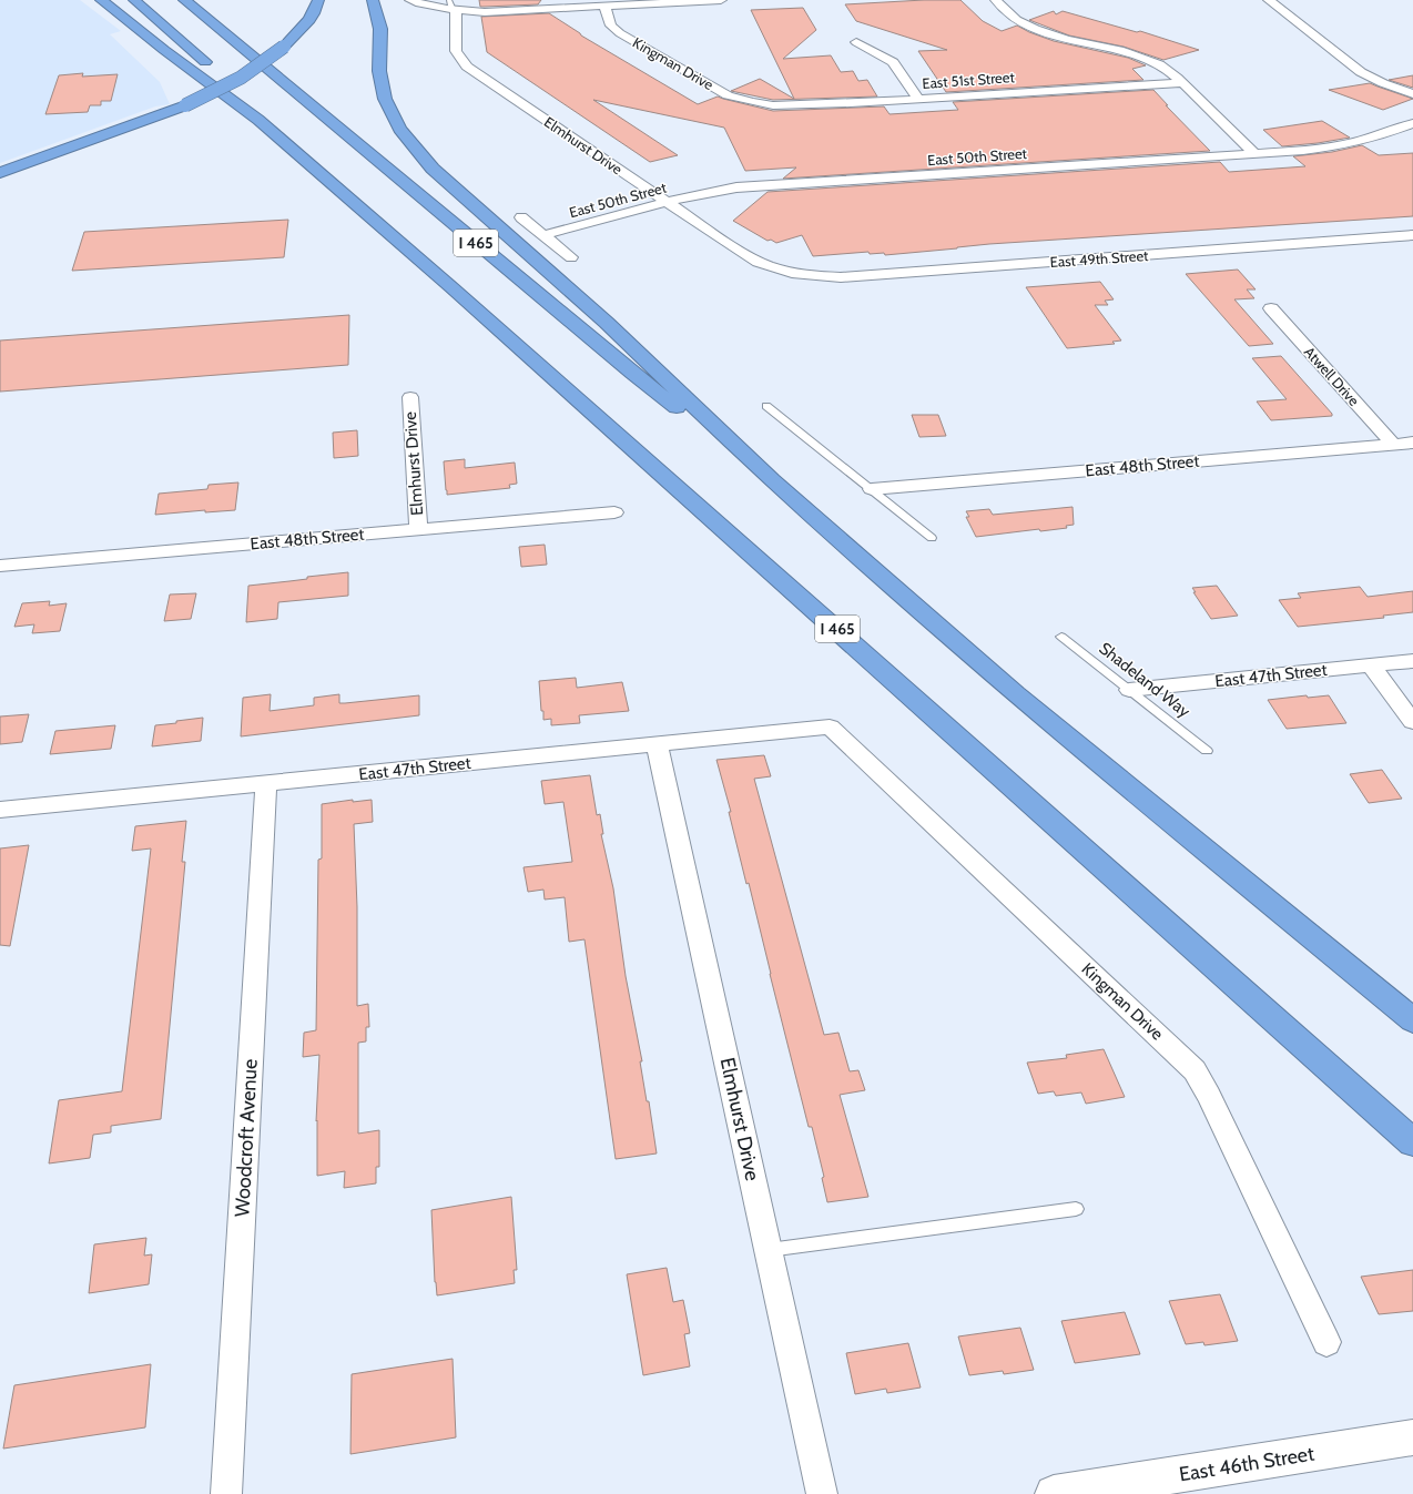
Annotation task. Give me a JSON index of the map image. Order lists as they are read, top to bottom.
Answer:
{
  "streets": {
    "highway": ["I 465"],
    "street": [
      "Kingman Drive",
      "East 51st Street",
      "Elmhurst Drive",
      "East 50th Street",
      "East 49th Street",
      "Atwell Drive",
      "East 48th Street",
      "East 47th Street",
      "Woodcroft Avenue",
      "East 46th Street"
    ],
    "lane": ["Shadeland Way"]
  },
  "crossings": [
    ["Kingman Drive", "East 51st Street"],
    ["Kingman Drive", "East 47th Street"],
    ["Elmhurst Drive", "East 50th Street"],
    ["Elmhurst Drive", "East 49th Street"],
    ["Elmhurst Drive", "East 48th Street"],
    ["Elmhurst Drive", "East 47th Street"],
    ["Atwell Drive", "East 48th Street"],
    ["East 47th Street", "Shadeland Way"],
    ["East 47th Street", "Woodcroft Avenue"]
  ]
}
